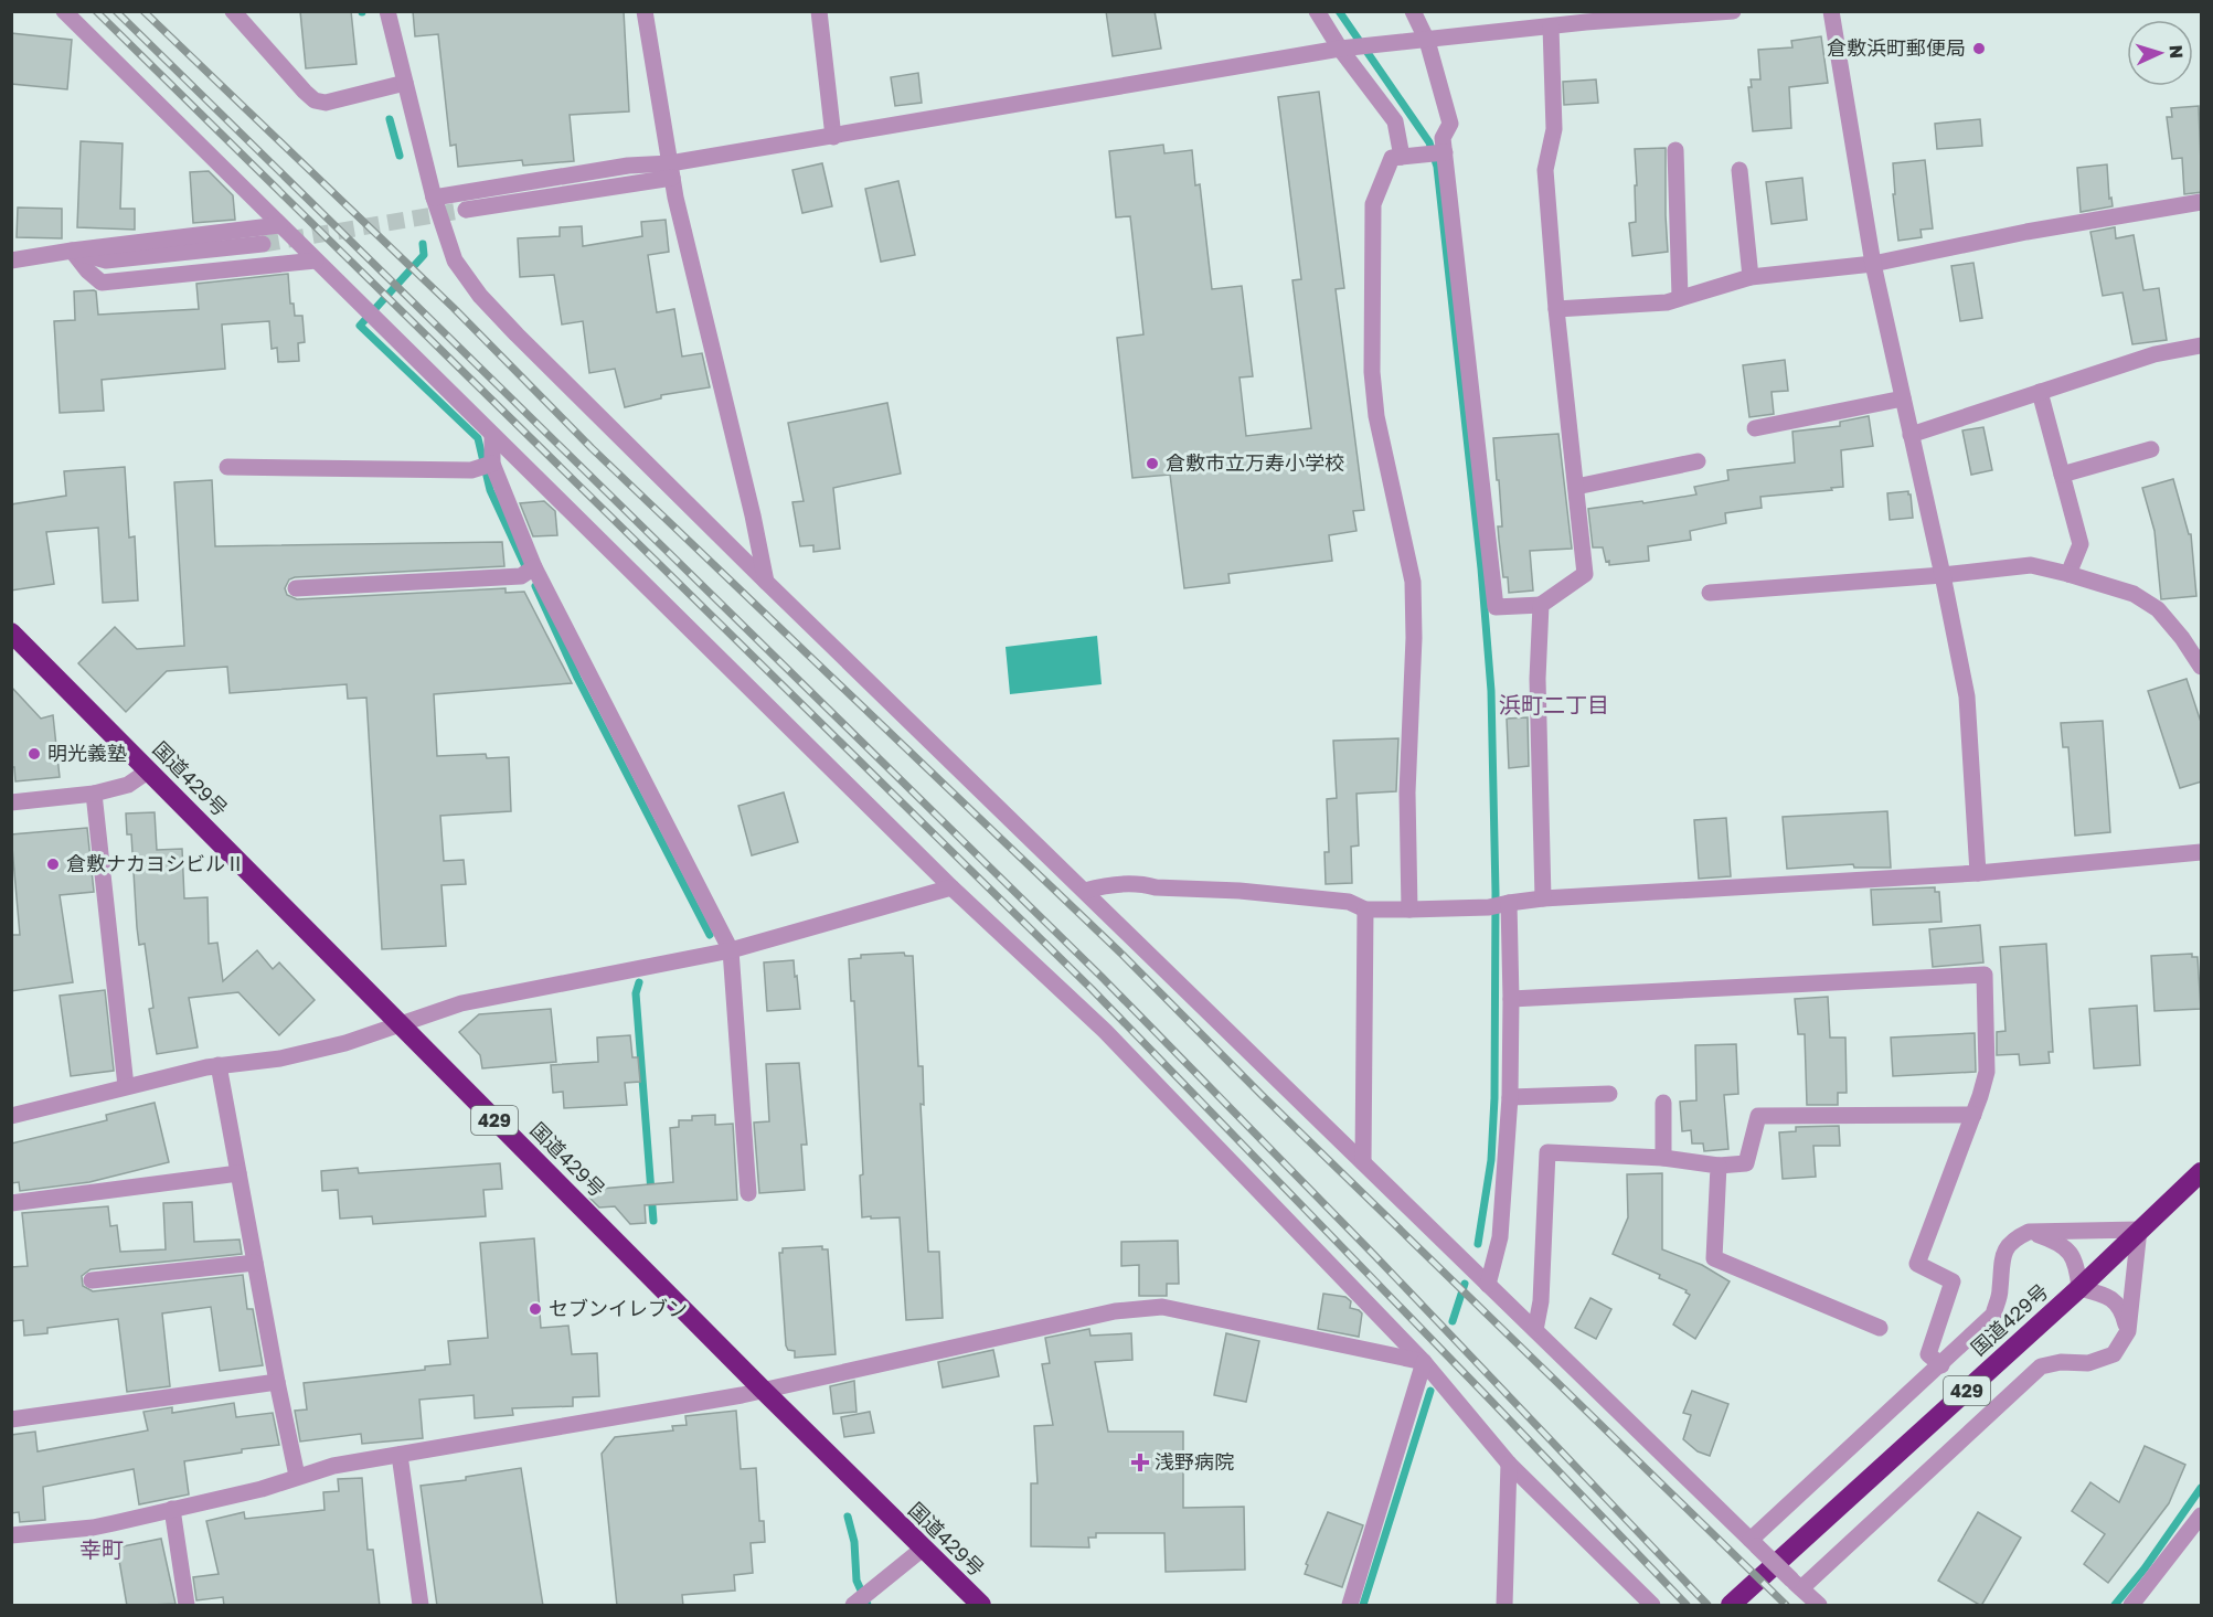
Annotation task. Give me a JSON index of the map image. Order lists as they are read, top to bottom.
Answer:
{
  "streets": {
    "highway": ["国道429号", "429"]
  },
  "districts": ["浜町二丁目", "幸町"],
  "places": {
    "other": [
      "倉敷浜町郵便局",
      "倉敷市立万寿小学校",
      "明光義塾",
      "倉敷ナカヨシビルⅡ",
      "セブンイレブン"
    ],
    "health": ["浅野病院"]
  },
  "north": "right"
}
